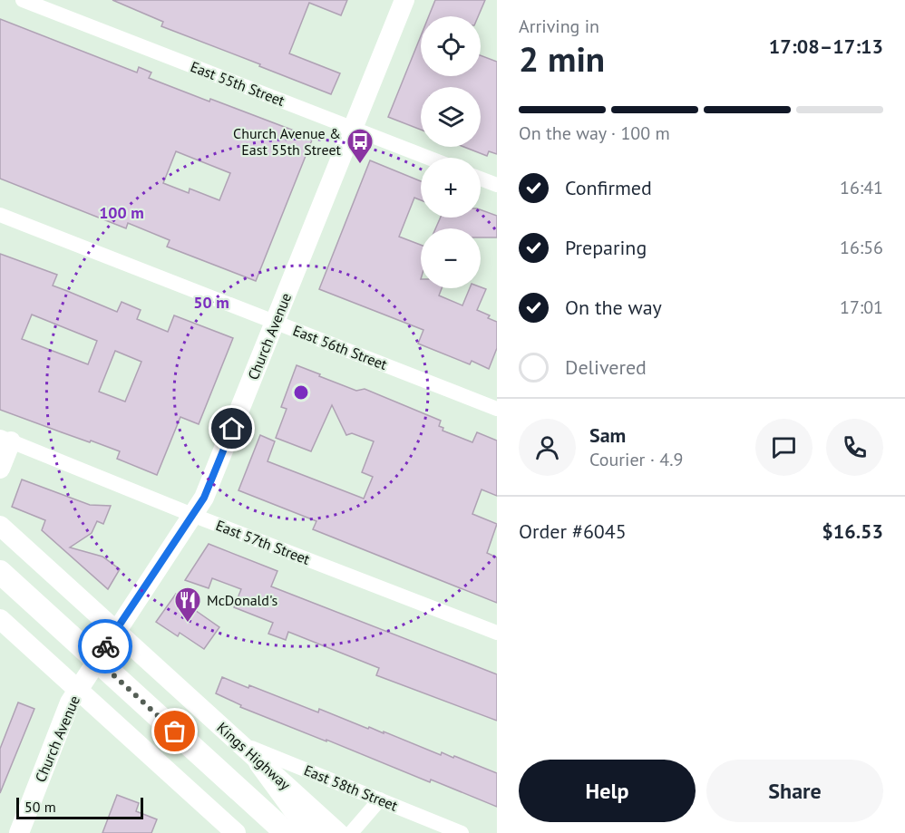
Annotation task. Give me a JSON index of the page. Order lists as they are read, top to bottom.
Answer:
{
  "streets": {
    "main road": ["Church Avenue", "Kings Highway"],
    "street": [
      "East 55th Street",
      "East 56th Street",
      "East 57th Street",
      "East 58th Street"
    ]
  },
  "crossings": [
    ["East 55th Street", "Church Avenue"],
    ["Church Avenue", "East 56th Street"],
    ["Church Avenue", "East 57th Street"],
    ["Church Avenue", "Kings Highway"],
    ["Kings Highway", "East 58th Street"]
  ],
  "places": {
    "bus stop": ["Church Avenue & East 55th Street"],
    "restaurant": ["McDonald's"]
  },
  "scale_bar": "50 m",
  "page": {
    "heading": ["2 min", "Arriving in", "17:08–17:13"],
    "panel": [
      "Sam",
      "Courier · 4.9",
      "Order #6045",
      "$16.53"
    ],
    "map_buttons": ["+", "−"],
    "bar": "On the way · 100 m",
    "list": [
      ["Confirmed", "16:41"],
      ["Preparing", "16:56"],
      ["On the way", "17:01"],
      "Delivered"
    ],
    "buttons": ["Help", "Share"],
    "scale": "50 m"
  },
  "rings": ["100 m", "50 m"]
}
